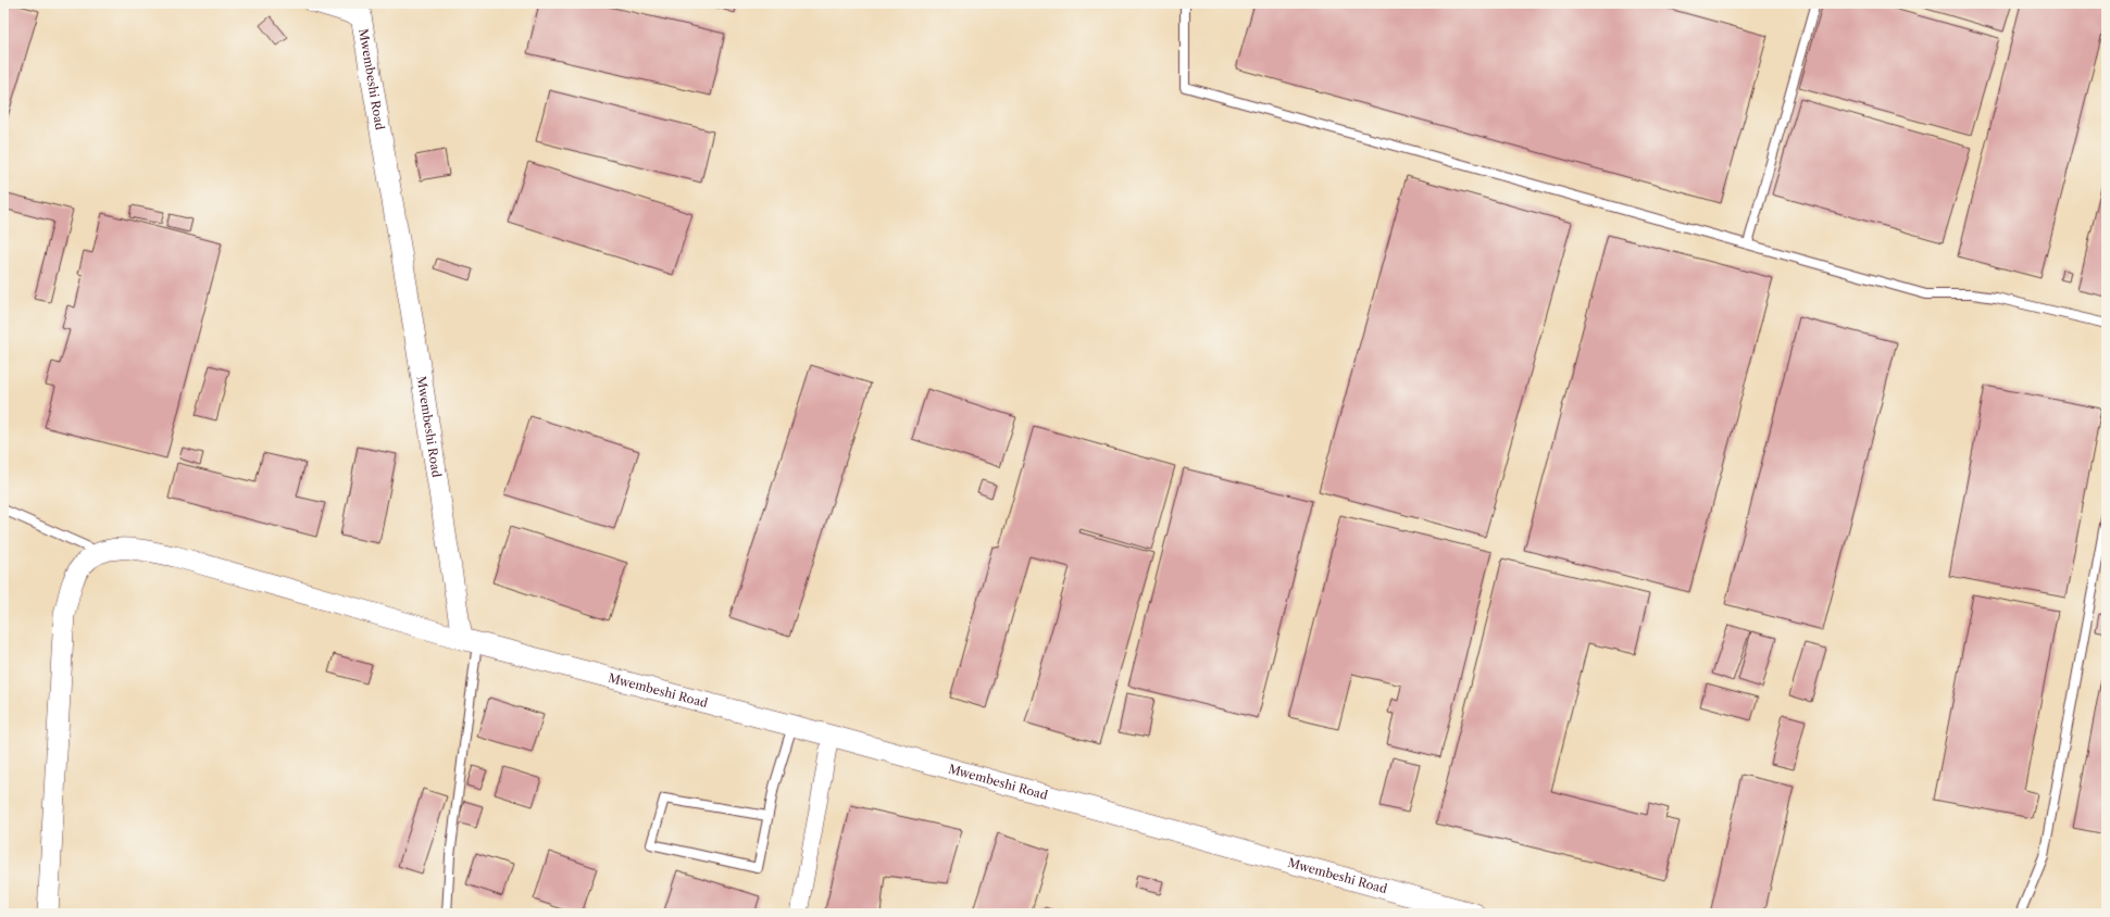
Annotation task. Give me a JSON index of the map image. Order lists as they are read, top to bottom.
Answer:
{
  "streets": {
    "street": ["Mwembeshi Road"]
  }
}
